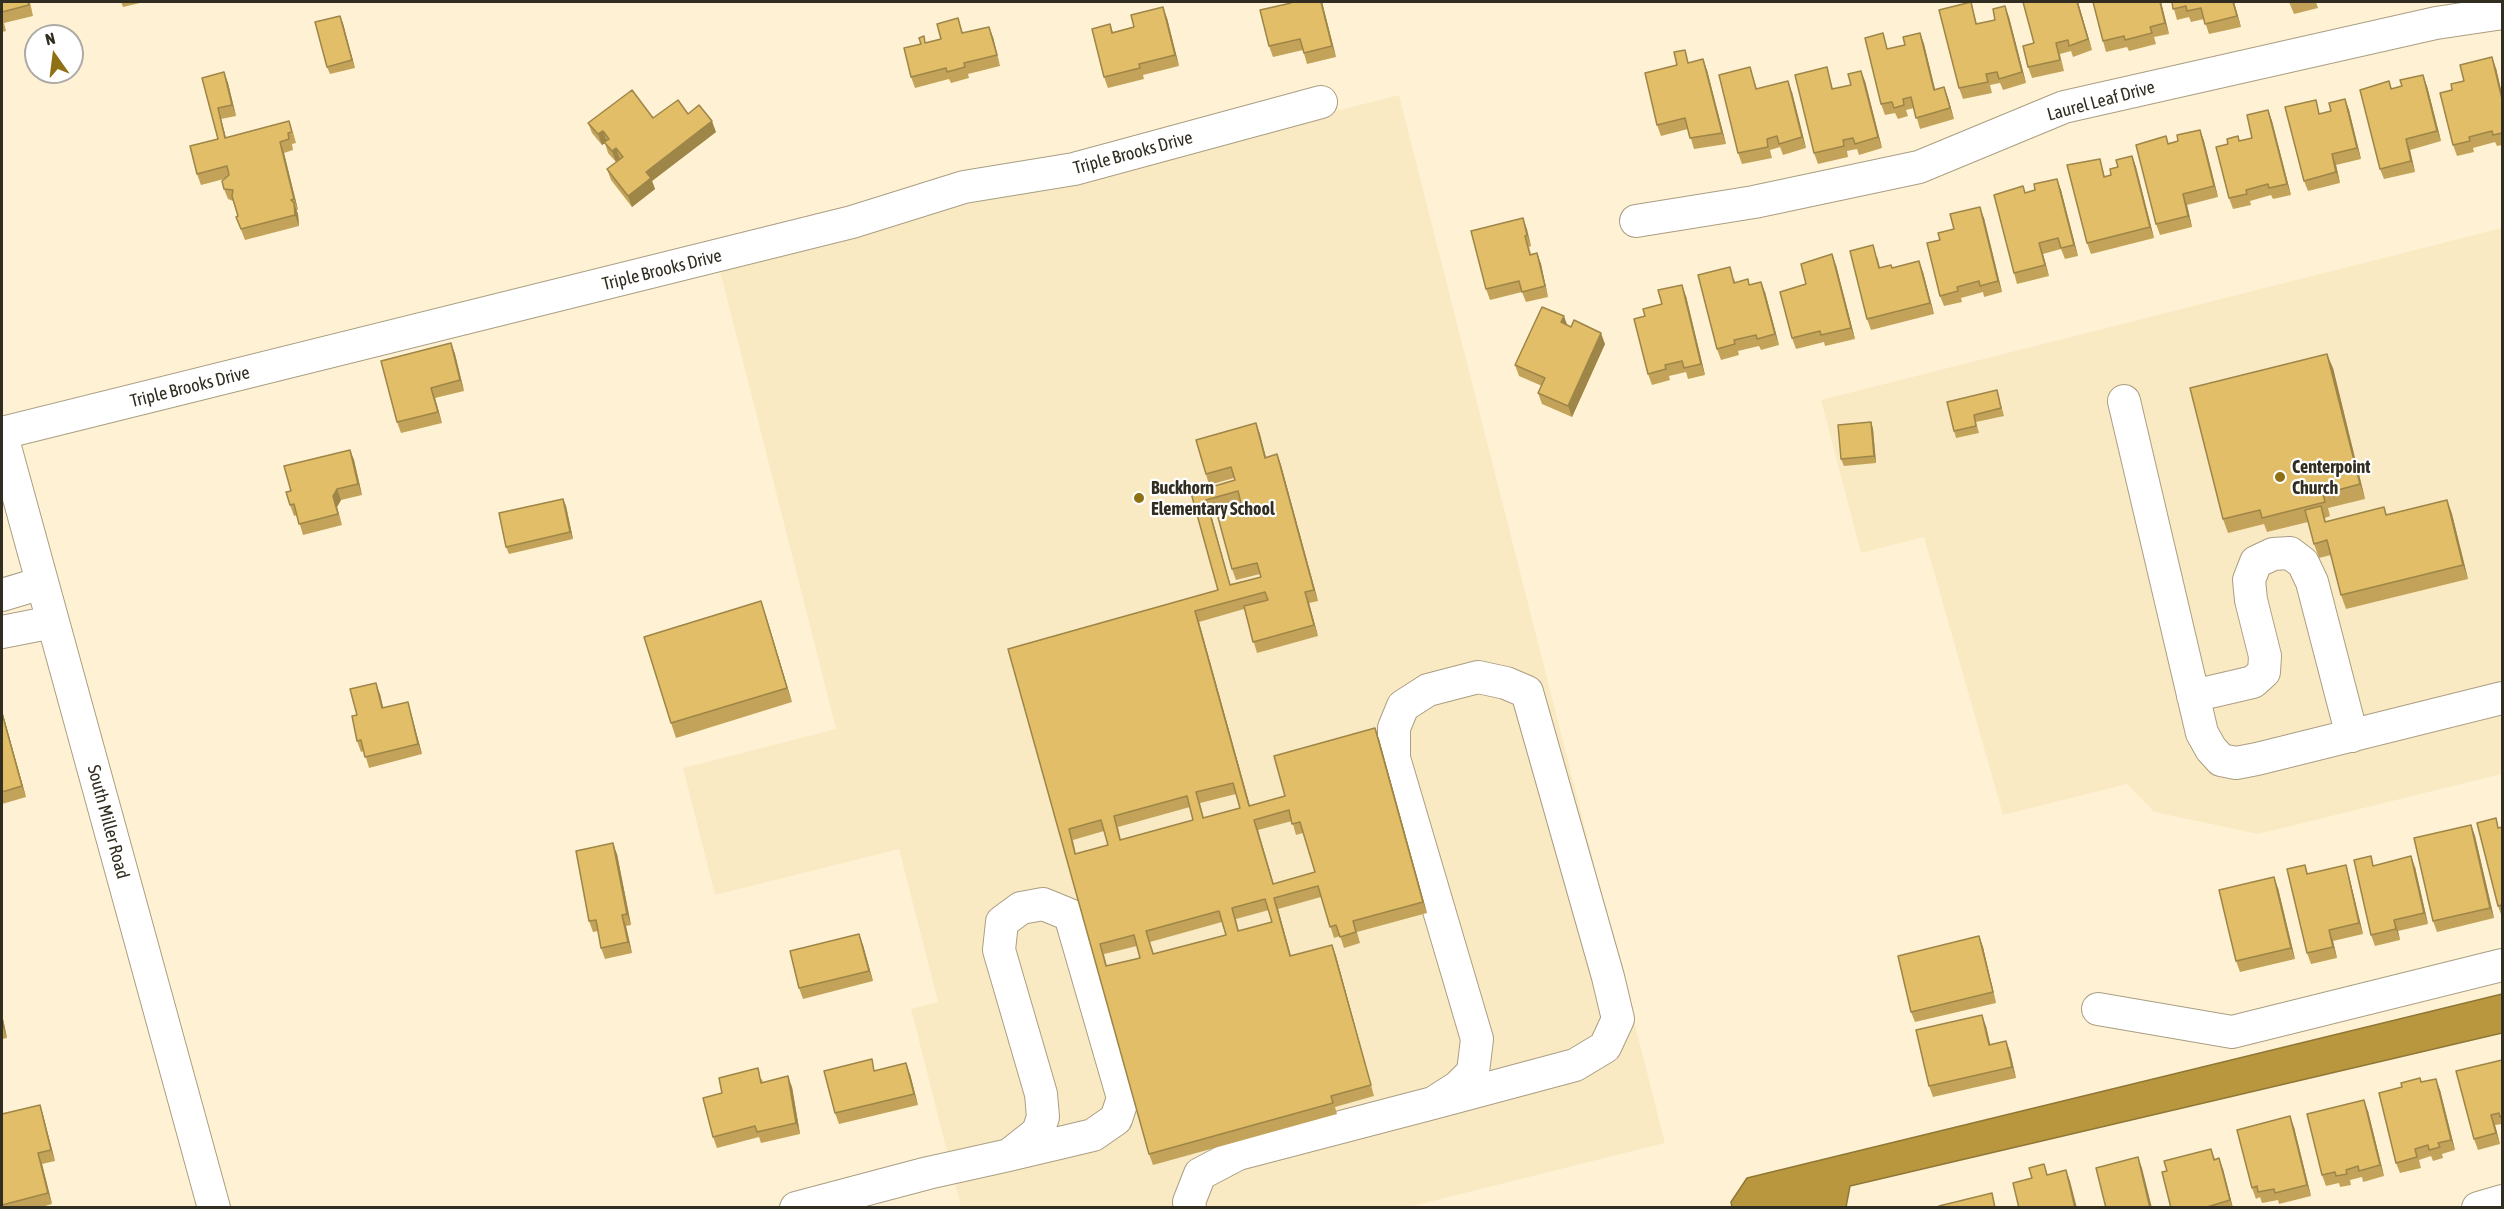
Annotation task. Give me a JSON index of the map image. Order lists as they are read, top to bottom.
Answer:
{
  "streets": {
    "street": ["Laurel Leaf Drive", "Triple Brooks Drive", "South Miller Road"]
  },
  "crossings": [
    ["Triple Brooks Drive", "South Miller Road"]
  ],
  "places": ["Centerpoint Church", "Buckhorn Elementary School"],
  "north": "top"
}
